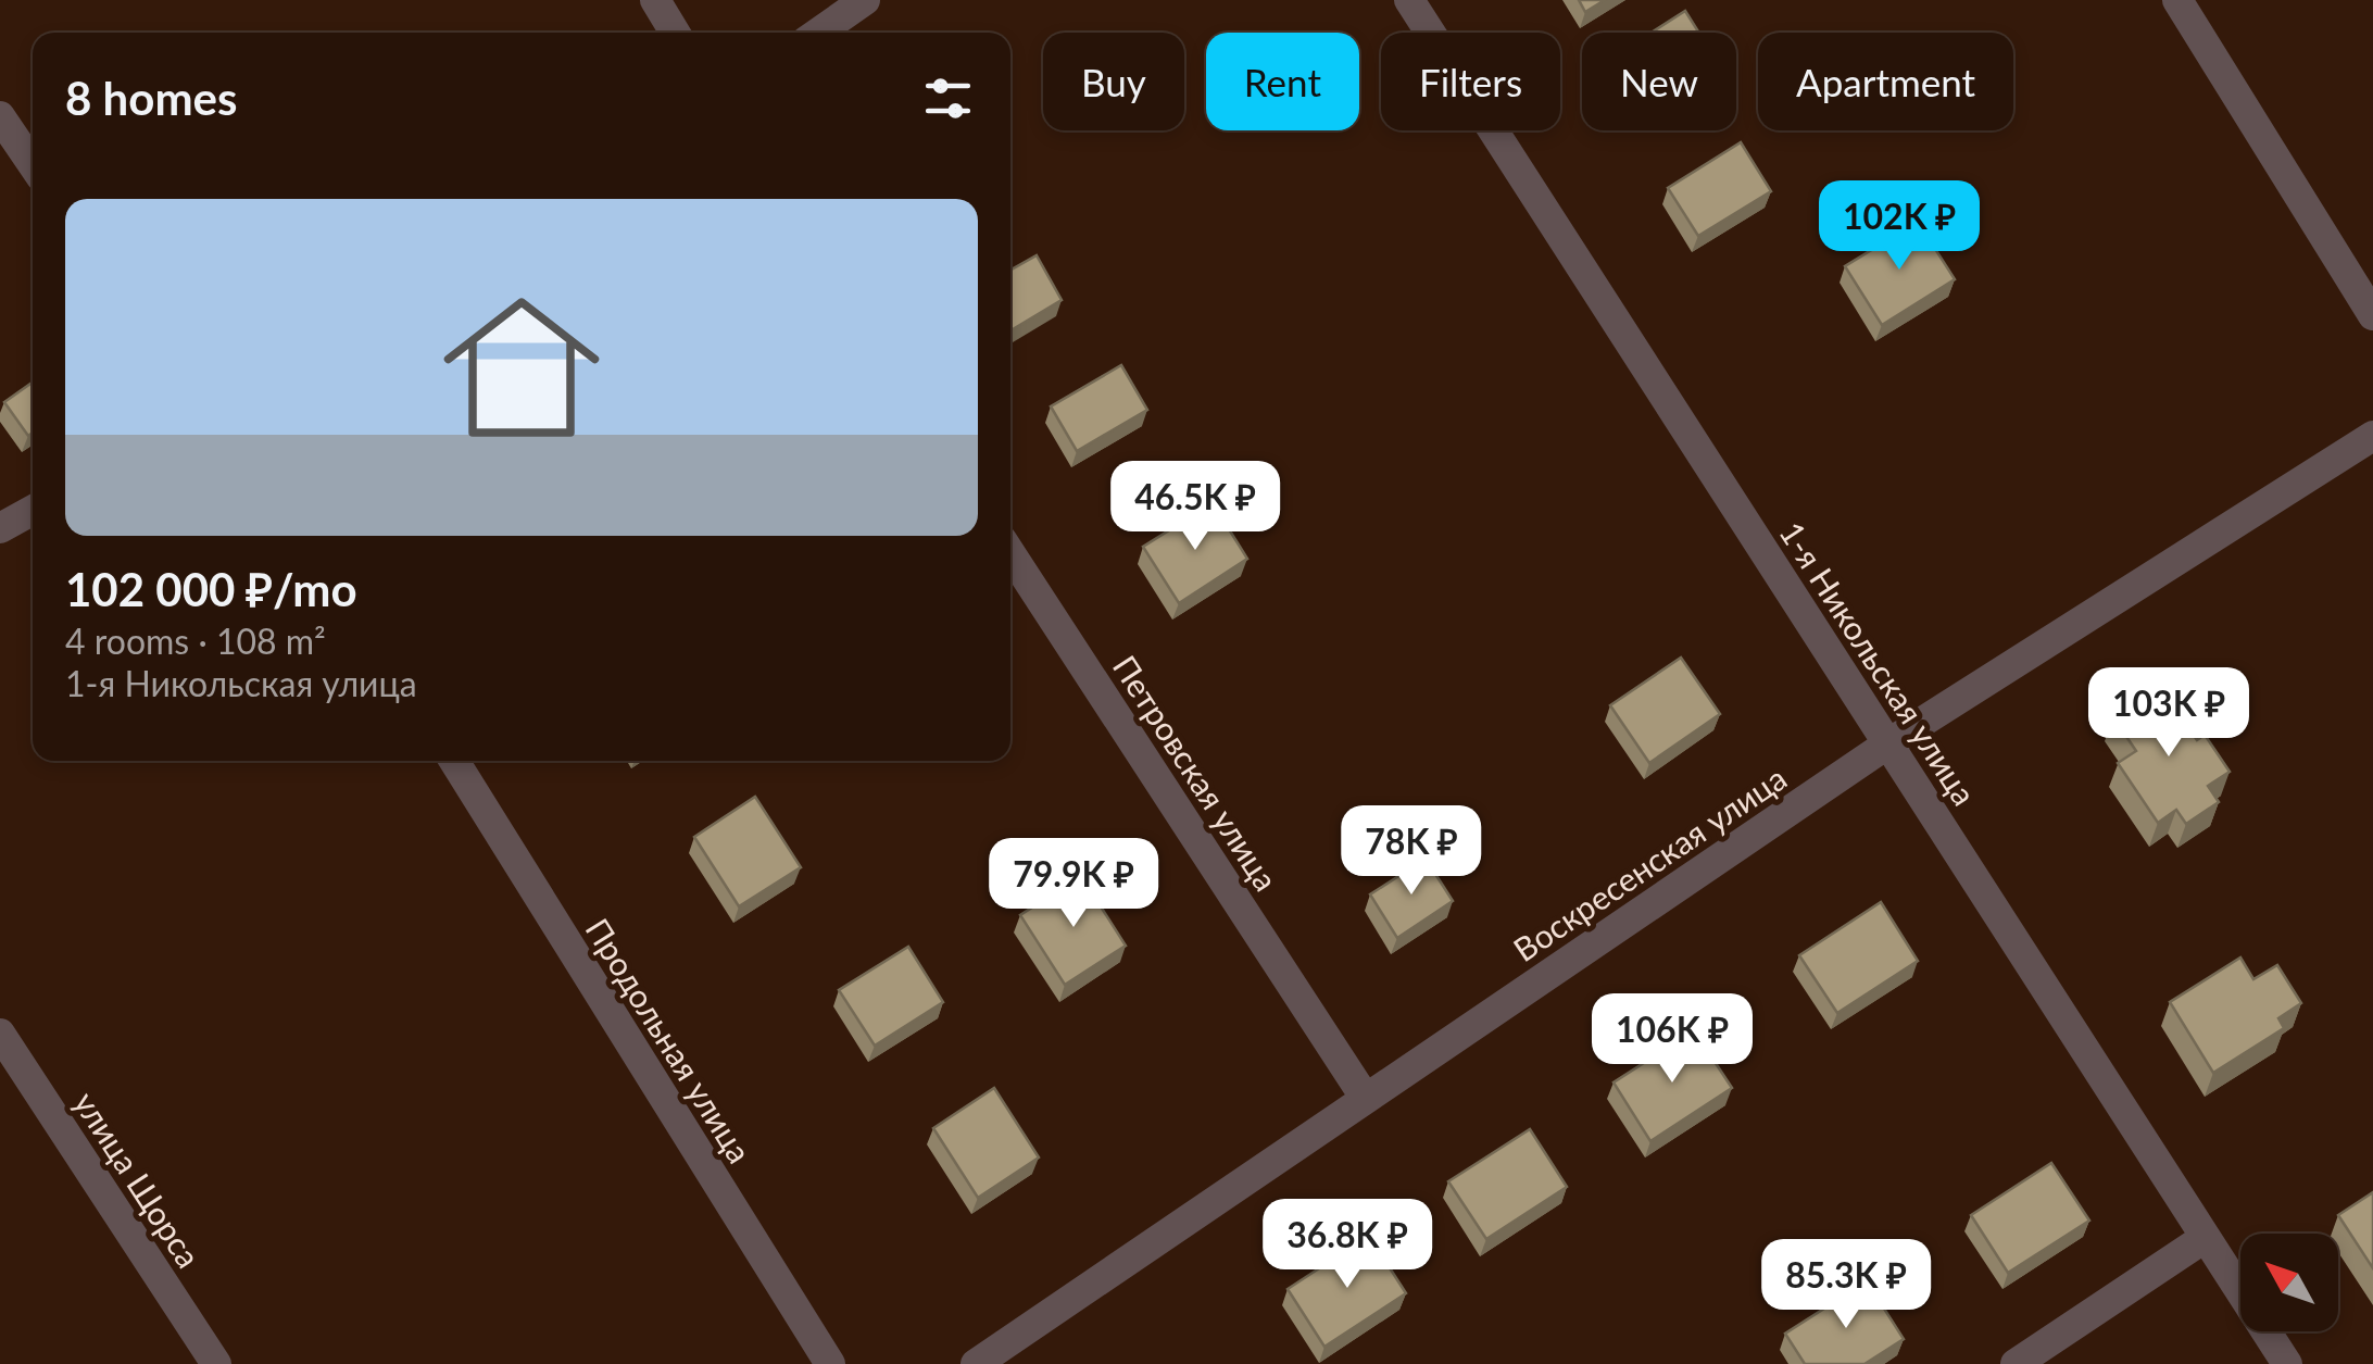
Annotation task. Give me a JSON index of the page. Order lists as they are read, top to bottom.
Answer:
{
  "streets": {
    "street": [
      "1-я Никольская улица",
      "Петровская улица",
      "Воскресенская улица",
      "Продольная улица",
      "улица Щорса"
    ]
  },
  "crossings": [
    ["1-я Никольская улица", "Воскресенская улица"],
    ["Петровская улица", "Воскресенская улица"]
  ],
  "north": "top left",
  "page": {
    "chip": [
      "Buy",
      "Rent",
      "Filters",
      "New",
      "Apartment"
    ],
    "heading": "8 homes",
    "list": [
      {
        "name": "102 000 ₽/mo",
        "note": "4 rooms · 108 m² · 1-я Никольская улица"
      }
    ],
    "price": [
      "102K ₽",
      "46.5K ₽",
      "103K ₽",
      "78K ₽",
      "79.9K ₽",
      "106K ₽",
      "36.8K ₽",
      "85.3K ₽"
    ]
  }
}
